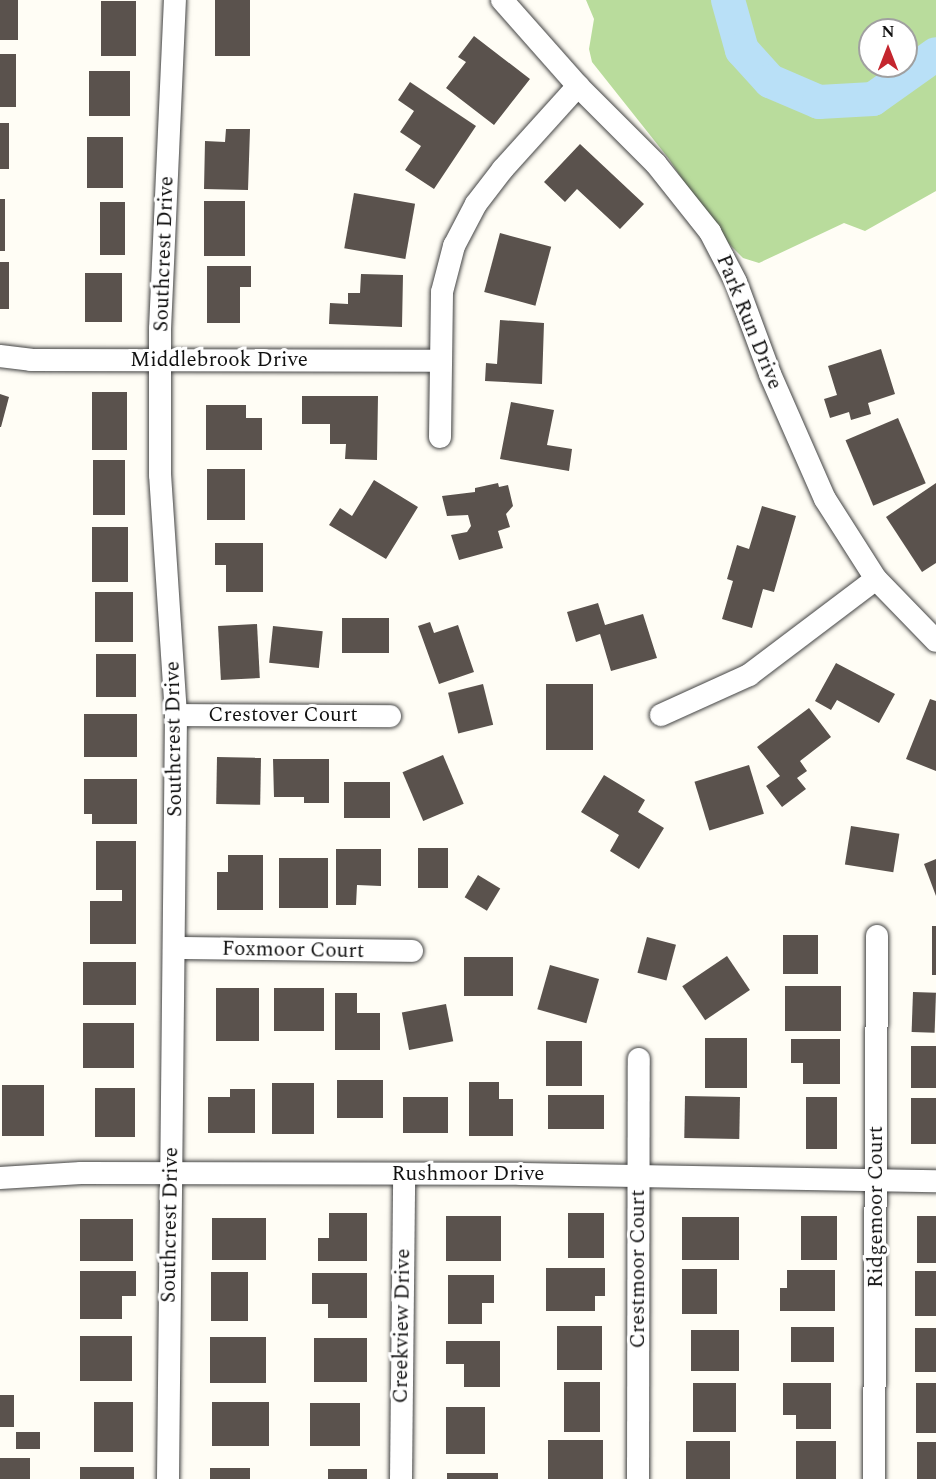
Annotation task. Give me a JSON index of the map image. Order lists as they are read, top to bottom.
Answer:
{
  "streets": {
    "street": [
      "Southcrest Drive",
      "Park Run Drive",
      "Middlebrook Drive",
      "Crestover Court",
      "Foxmoor Court",
      "Rushmoor Drive",
      "Ridgemoor Court",
      "Crestmoor Court",
      "Creekview Drive"
    ]
  },
  "crossings": [
    ["Southcrest Drive", "Middlebrook Drive"],
    ["Southcrest Drive", "Crestover Court"],
    ["Southcrest Drive", "Foxmoor Court"],
    ["Southcrest Drive", "Rushmoor Drive"],
    ["Rushmoor Drive", "Ridgemoor Court"],
    ["Rushmoor Drive", "Crestmoor Court"],
    ["Rushmoor Drive", "Creekview Drive"]
  ],
  "north": "top"
}
